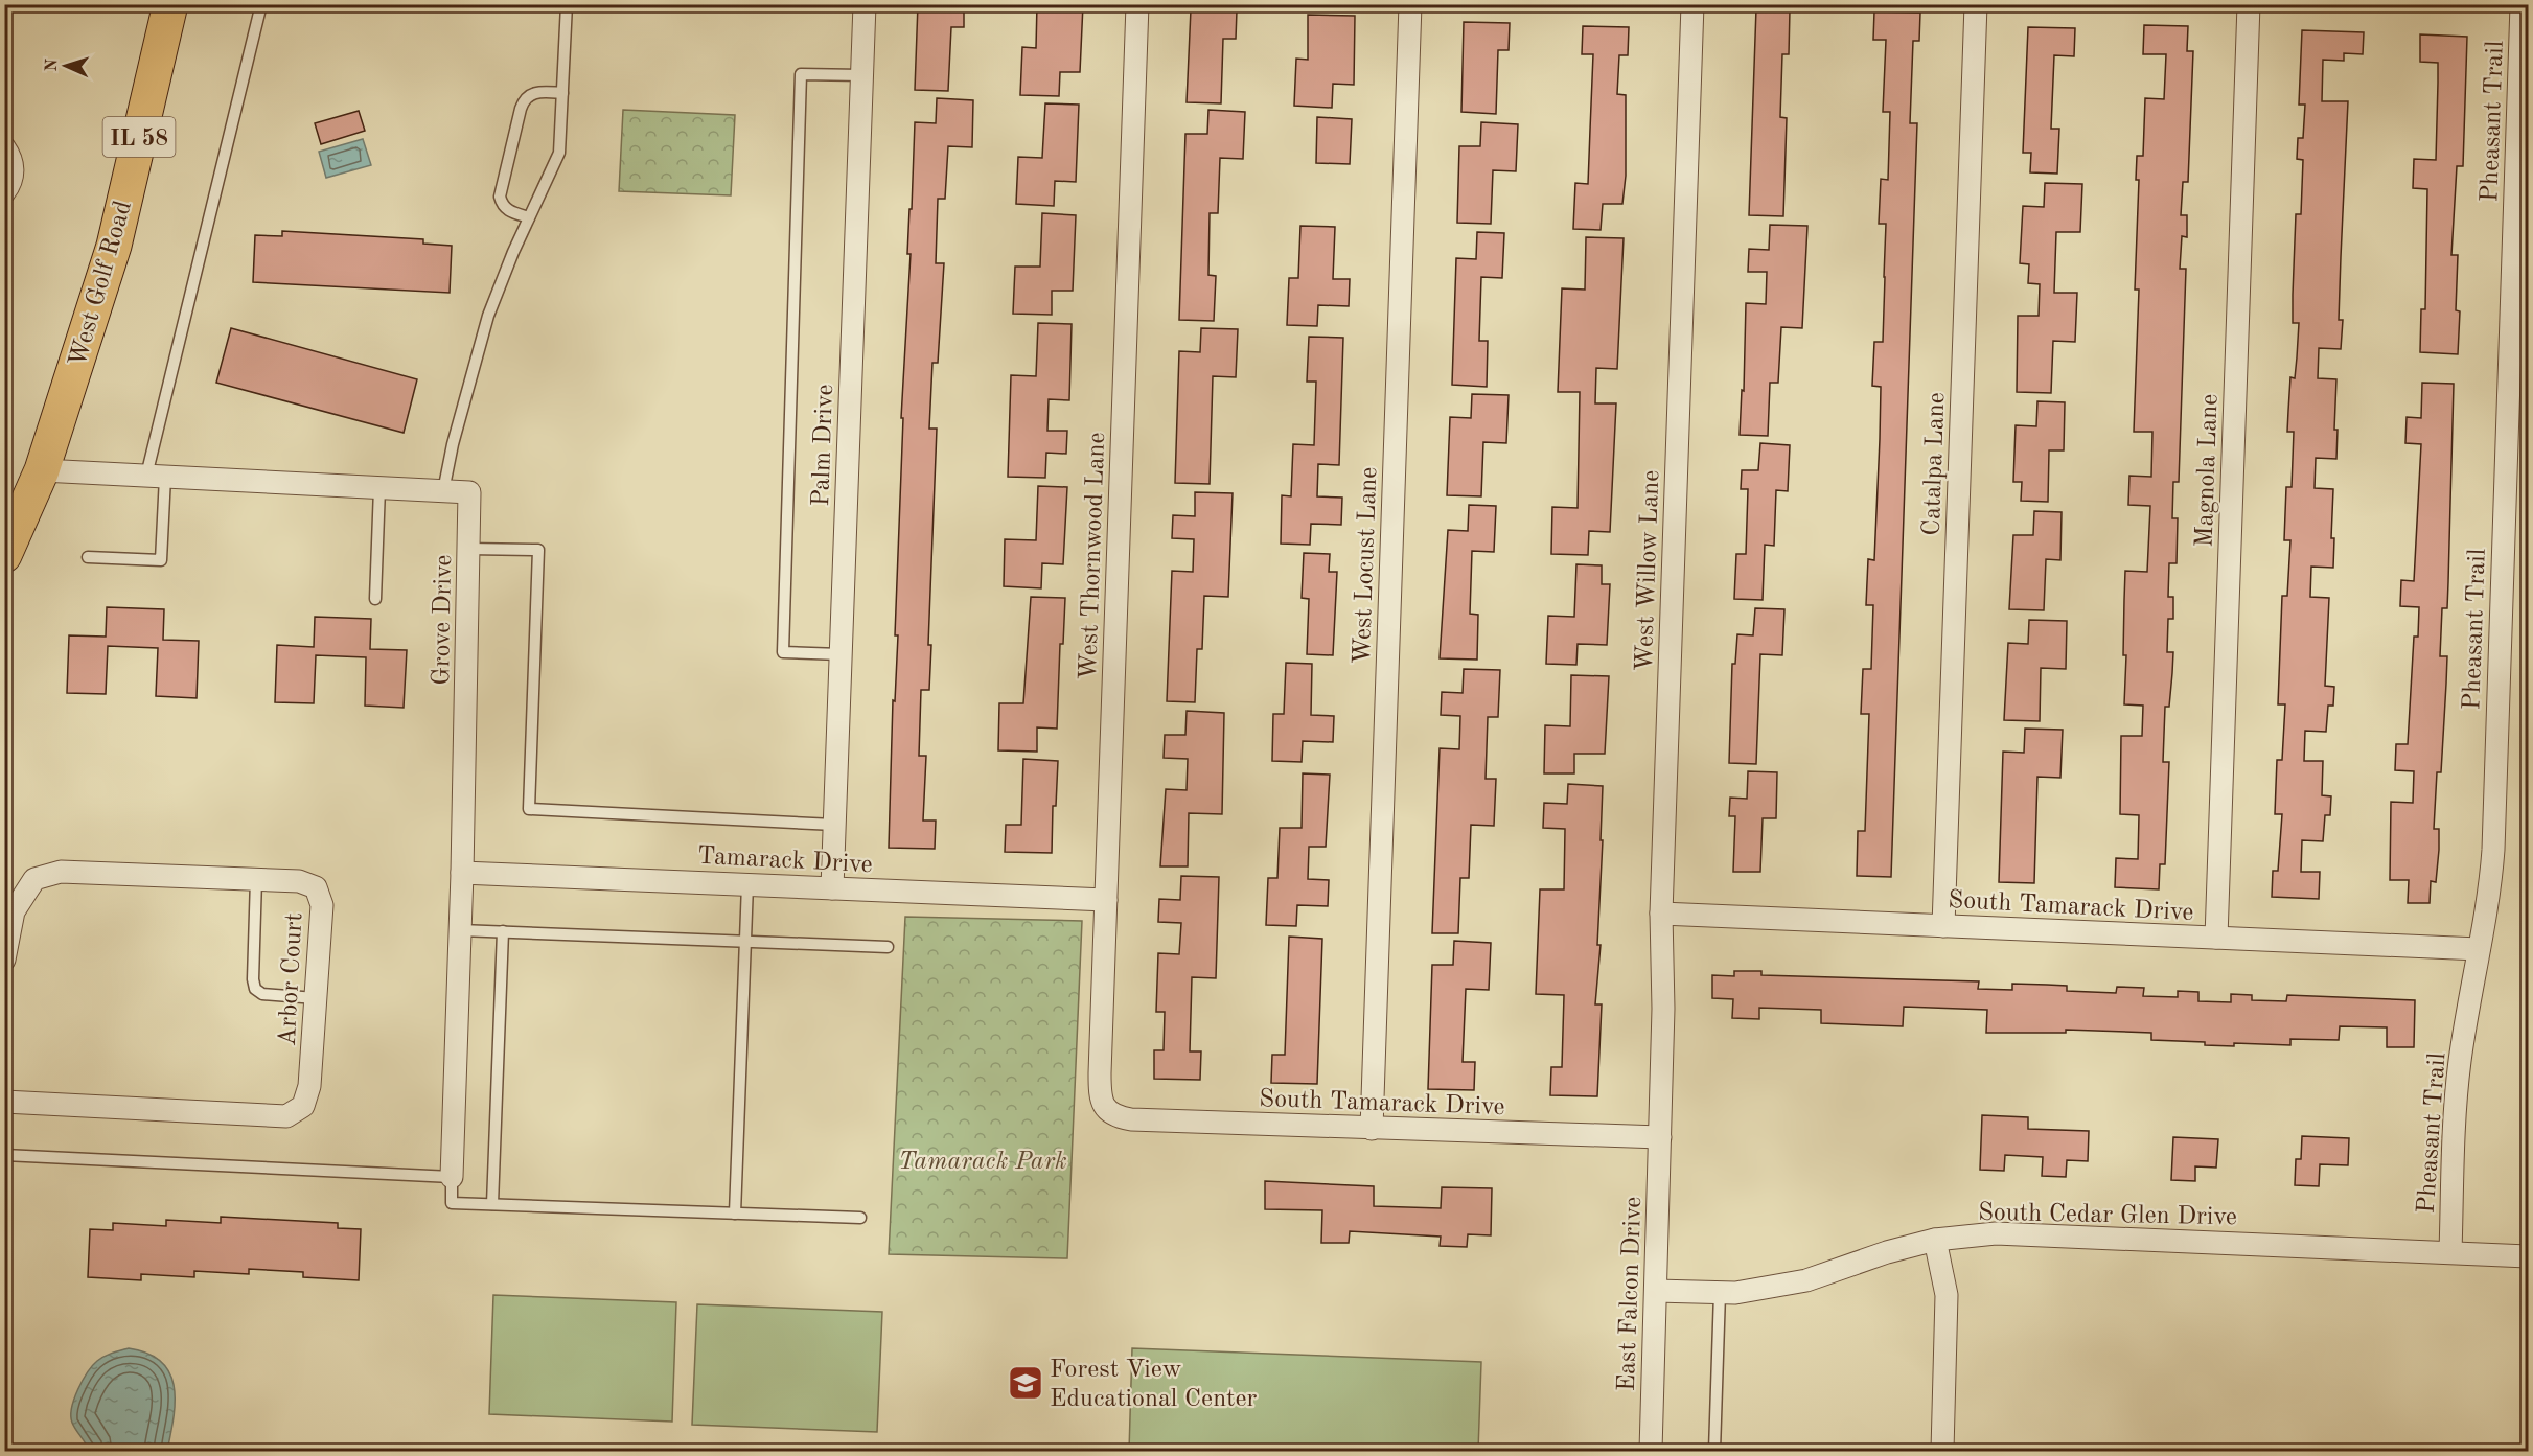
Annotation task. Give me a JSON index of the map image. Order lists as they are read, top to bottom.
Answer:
{
  "streets": {
    "main road": ["IL 58", "West Golf Road"],
    "street": [
      "Pheasant Trail",
      "Palm Drive",
      "Catalpa Lane",
      "Magnola Lane",
      "West Thornwood Lane",
      "West Locust Lane",
      "West Willow Lane",
      "Grove Drive",
      "Tamarack Drive",
      "South Tamarack Drive",
      "Arbor Court",
      "South Cedar Glen Drive",
      "East Falcon Drive"
    ]
  },
  "crossings": [
    ["Pheasant Trail", "South Tamarack Drive"],
    ["Pheasant Trail", "South Cedar Glen Drive"],
    ["West Golf Road", "Grove Drive"],
    ["Palm Drive", "Tamarack Drive"],
    ["Catalpa Lane", "South Tamarack Drive"],
    ["Magnola Lane", "South Tamarack Drive"],
    ["West Thornwood Lane", "Tamarack Drive"],
    ["West Thornwood Lane", "South Tamarack Drive"],
    ["West Locust Lane", "South Tamarack Drive"],
    ["West Willow Lane", "South Tamarack Drive"],
    ["West Willow Lane", "East Falcon Drive"],
    ["Grove Drive", "Tamarack Drive"],
    ["South Tamarack Drive", "East Falcon Drive"],
    ["South Cedar Glen Drive", "East Falcon Drive"]
  ],
  "parks": ["Tamarack Park"],
  "places": {
    "school or university": ["Forest View Educational Center"]
  },
  "north": "left"
}
